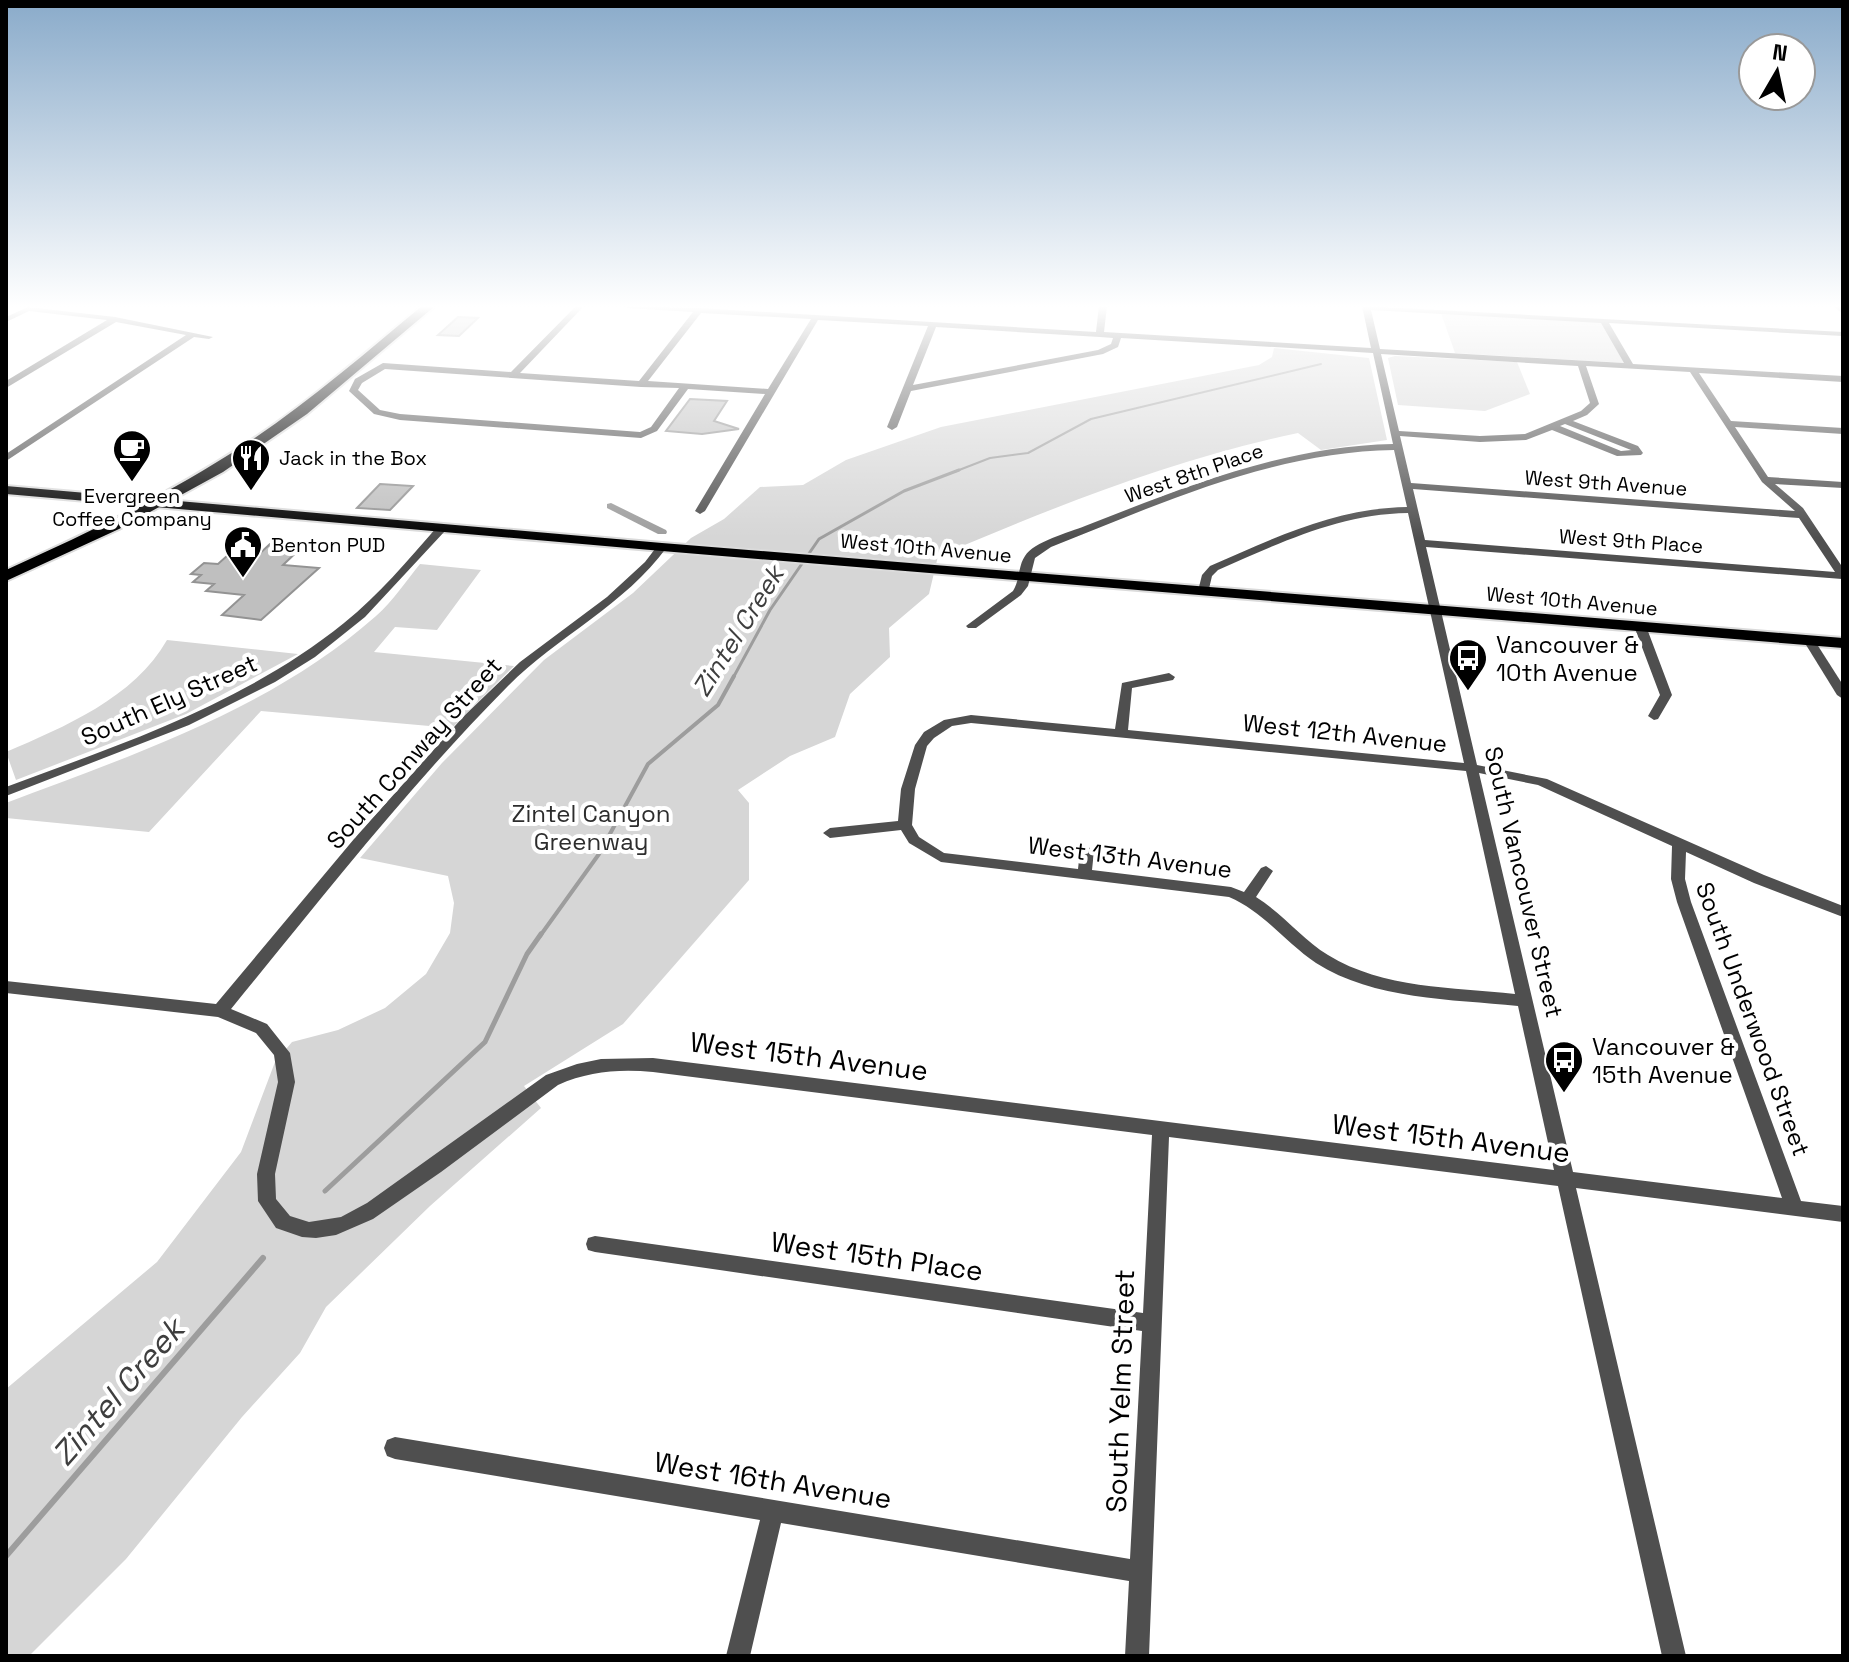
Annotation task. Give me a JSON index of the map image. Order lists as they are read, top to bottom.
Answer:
{
  "streets": {
    "main road": ["West 10th Avenue"],
    "street": [
      "West 8th Place",
      "West 9th Avenue",
      "West 9th Place",
      "South Ely Street",
      "West 12th Avenue",
      "South Conway Street",
      "West 13th Avenue",
      "South Vancouver Street",
      "South Underwood Street",
      "West 15th Avenue",
      "West 15th Place",
      "South Yelm Street",
      "West 16th Avenue"
    ]
  },
  "crossings": [
    ["West 8th Place", "West 10th Avenue"],
    ["West 8th Place", "South Vancouver Street"],
    ["West 9th Avenue", "West 9th Place"],
    ["West 9th Avenue", "South Vancouver Street"],
    ["West 9th Place", "South Vancouver Street"],
    ["West 10th Avenue", "South Ely Street"],
    ["West 10th Avenue", "South Conway Street"],
    ["West 10th Avenue", "South Vancouver Street"],
    ["West 12th Avenue", "West 13th Avenue"],
    ["West 12th Avenue", "South Vancouver Street"],
    ["West 12th Avenue", "South Underwood Street"],
    ["South Conway Street", "West 15th Avenue"],
    ["West 13th Avenue", "South Vancouver Street"],
    ["South Vancouver Street", "West 15th Avenue"],
    ["South Underwood Street", "West 15th Avenue"],
    ["West 15th Avenue", "South Yelm Street"],
    ["West 15th Place", "South Yelm Street"],
    ["South Yelm Street", "West 16th Avenue"]
  ],
  "water": ["Zintel Creek"],
  "parks": ["Zintel Canyon Greenway"],
  "places": {
    "cafe": ["Evergreen Coffee Company"],
    "restaurant": ["Jack in the Box"],
    "public building": ["Benton PUD"],
    "bus stop": ["Vancouver & 10th Avenue", "Vancouver & 15th Avenue"]
  },
  "north": "top"
}
